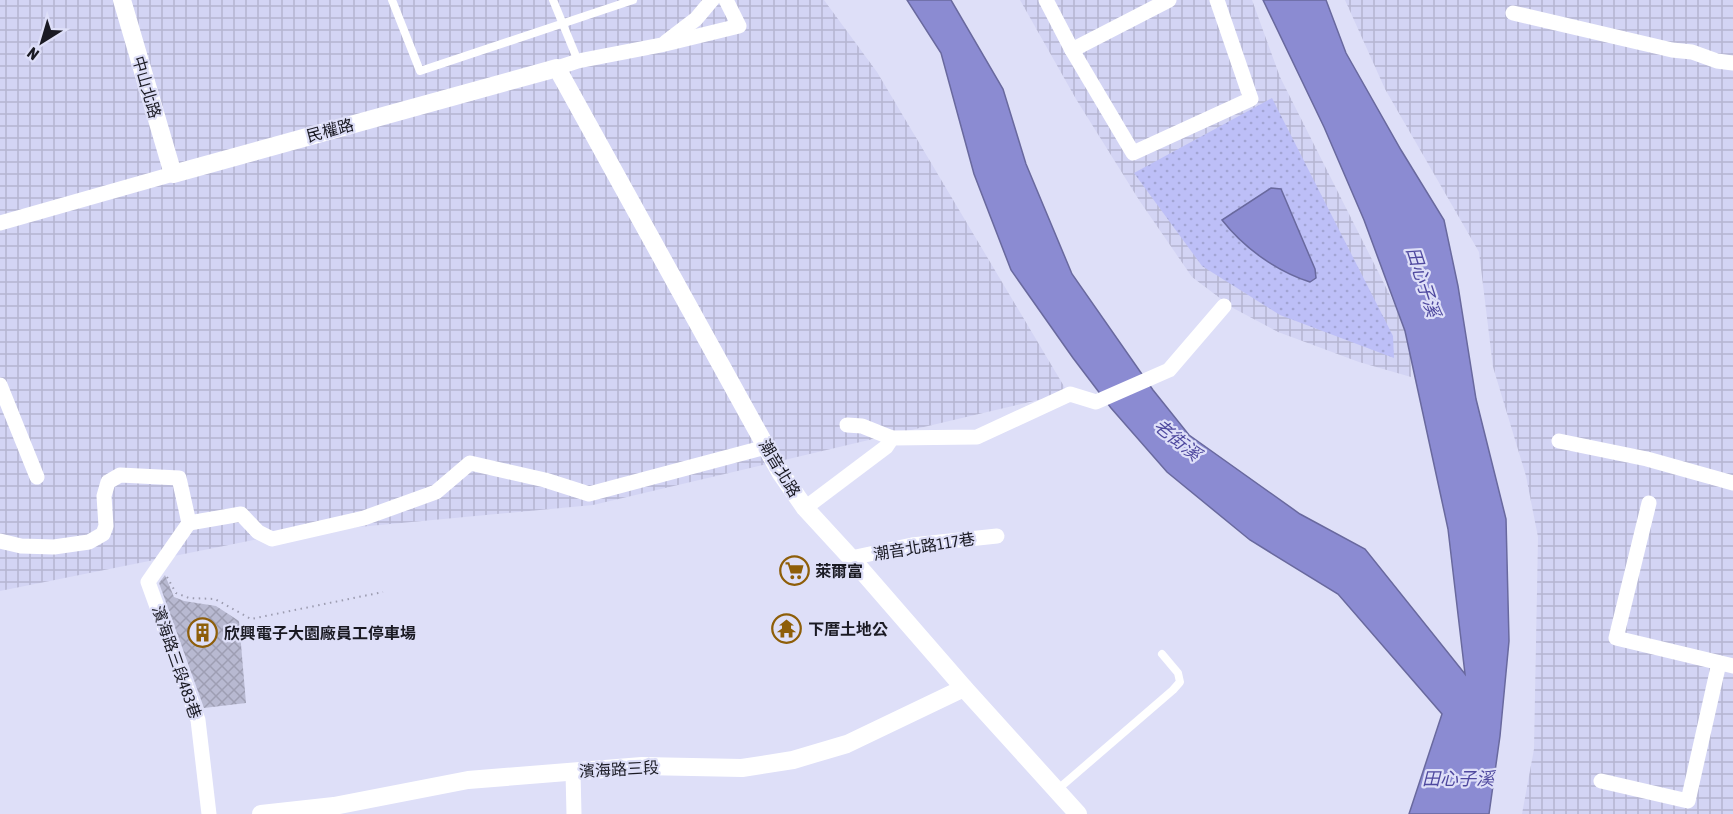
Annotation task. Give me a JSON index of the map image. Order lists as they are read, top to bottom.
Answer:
{
  "streets": {
    "street": [
      "中山北路",
      "民權路",
      "潮音北路",
      "潮音北路117巷",
      "濱海路三段483巷",
      "濱海路三段"
    ]
  },
  "crossings": [
    ["中山北路", "民權路"],
    ["民權路", "潮音北路"],
    ["潮音北路", "潮音北路117巷"],
    ["潮音北路", "濱海路三段"]
  ],
  "water": ["田心子溪", "老街溪"],
  "places": {
    "supermarket": ["萊爾富"],
    "temple": ["下厝土地公"],
    "building": ["欣興電子大園廠員工停車場"]
  },
  "north": "bottom left"
}
